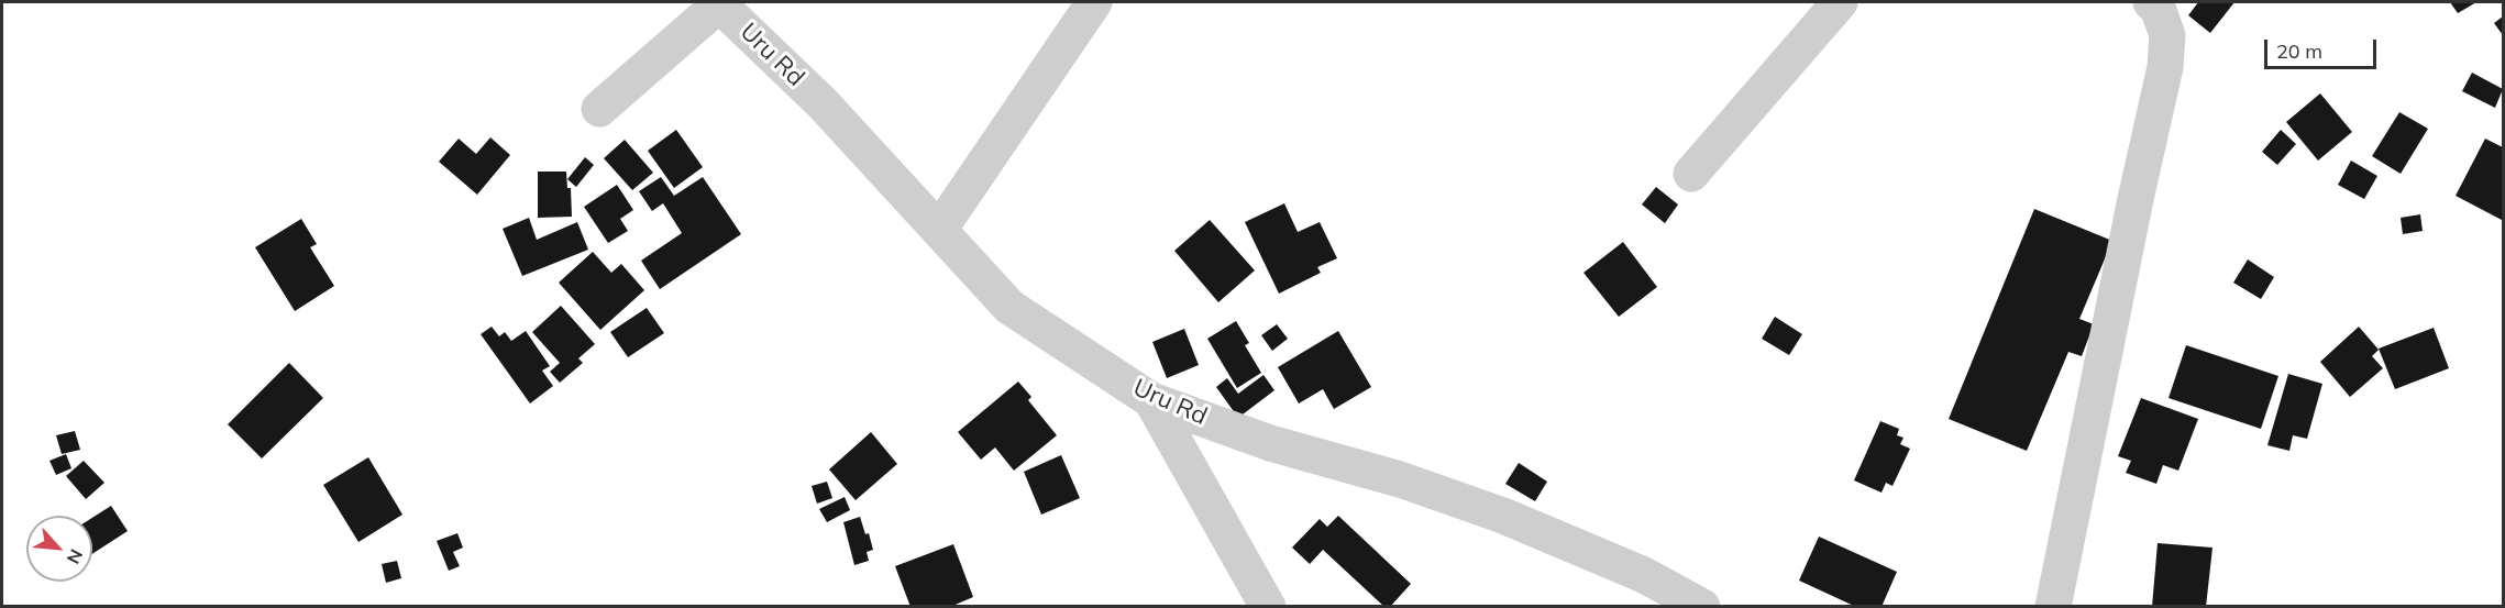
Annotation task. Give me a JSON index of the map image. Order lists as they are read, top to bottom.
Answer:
{
  "streets": {
    "street": ["Uru Rd"]
  },
  "scale_bar": "20 m",
  "north": "bottom right"
}
